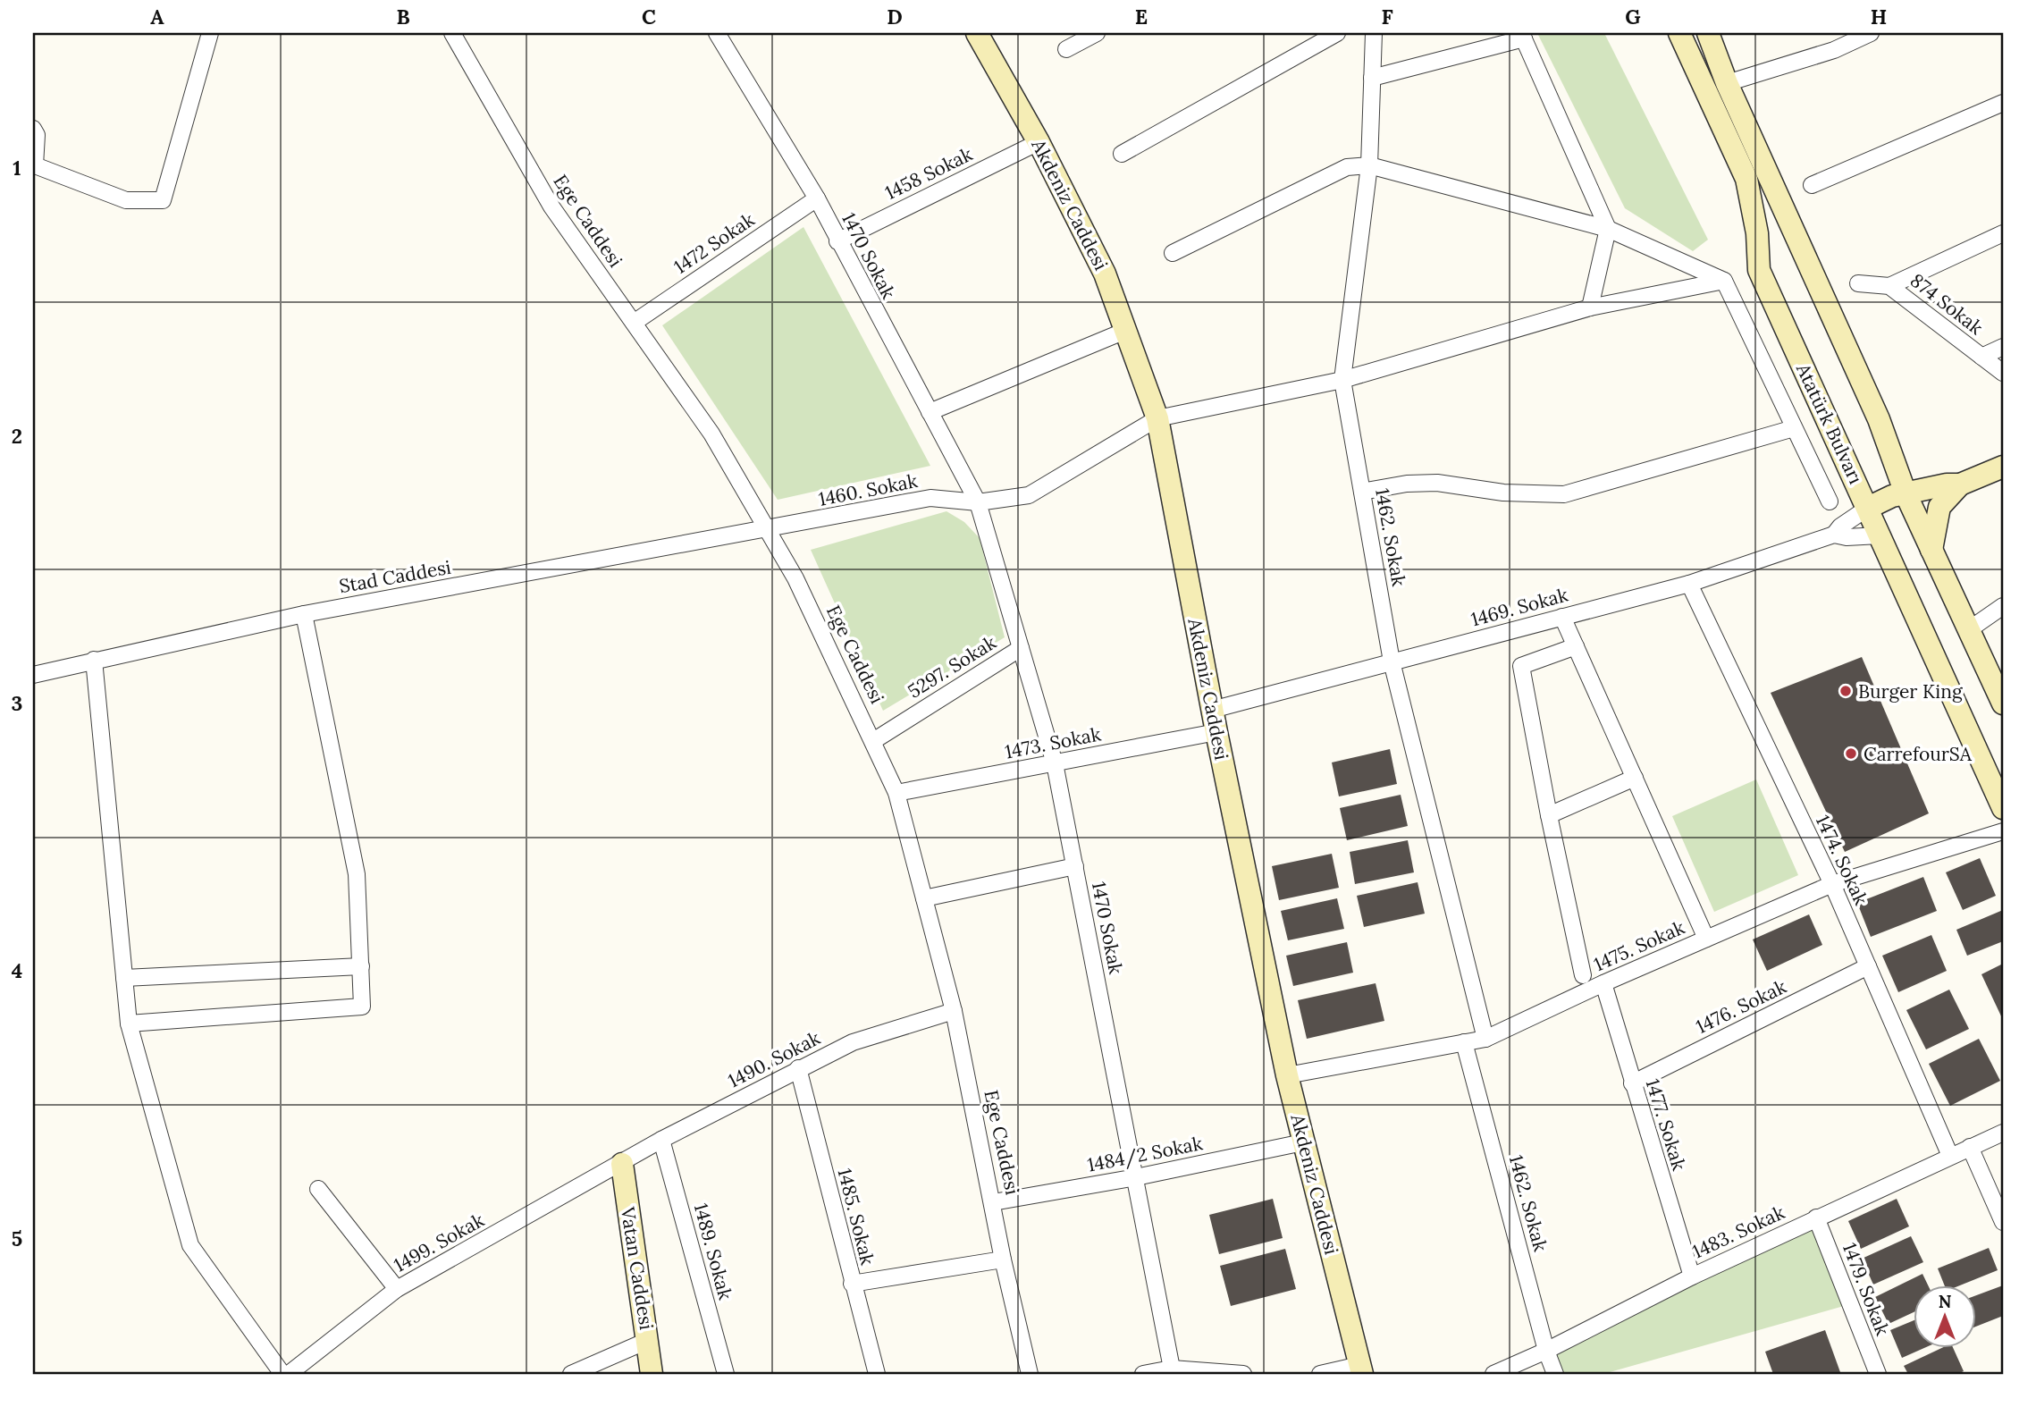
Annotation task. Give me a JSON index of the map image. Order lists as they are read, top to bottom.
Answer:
{
  "streets": {
    "street": [
      "1458 Sokak",
      "Akdeniz Caddesi",
      "Ege Caddesi",
      "1472 Sokak",
      "1470 Sokak",
      "874 Sokak",
      "Atatürk Bulvarı",
      "1460. Sokak",
      "1462. Sokak",
      "Stad Caddesi",
      "1469. Sokak",
      "5297. Sokak",
      "1473. Sokak",
      "1474. Sokak",
      "1475. Sokak",
      "1476. Sokak",
      "1490. Sokak",
      "1477. Sokak",
      "1484/2 Sokak",
      "1485. Sokak",
      "1483. Sokak",
      "1499. Sokak",
      "1489. Sokak",
      "Vatan Caddesi",
      "1479. Sokak"
    ]
  },
  "crossings": [
    ["1458 Sokak", "Akdeniz Caddesi"],
    ["1458 Sokak", "1470 Sokak"],
    ["Akdeniz Caddesi", "1469. Sokak"],
    ["Akdeniz Caddesi", "1473. Sokak"],
    ["Akdeniz Caddesi", "1475. Sokak"],
    ["Akdeniz Caddesi", "1484/2 Sokak"],
    ["Ege Caddesi", "1472 Sokak"],
    ["Ege Caddesi", "1460. Sokak"],
    ["Ege Caddesi", "Stad Caddesi"],
    ["Ege Caddesi", "5297. Sokak"],
    ["Ege Caddesi", "1473. Sokak"],
    ["Ege Caddesi", "1490. Sokak"],
    ["Ege Caddesi", "1484/2 Sokak"],
    ["1472 Sokak", "1470 Sokak"],
    ["1470 Sokak", "1460. Sokak"],
    ["1470 Sokak", "5297. Sokak"],
    ["1470 Sokak", "1473. Sokak"],
    ["1470 Sokak", "1484/2 Sokak"],
    ["Atatürk Bulvarı", "1469. Sokak"],
    ["1460. Sokak", "Stad Caddesi"],
    ["1462. Sokak", "1469. Sokak"],
    ["1462. Sokak", "1475. Sokak"],
    ["1462. Sokak", "1483. Sokak"],
    ["1469. Sokak", "1474. Sokak"],
    ["1474. Sokak", "1475. Sokak"],
    ["1474. Sokak", "1476. Sokak"],
    ["1474. Sokak", "1483. Sokak"],
    ["1475. Sokak", "1477. Sokak"],
    ["1476. Sokak", "1477. Sokak"],
    ["1490. Sokak", "1485. Sokak"],
    ["1490. Sokak", "1499. Sokak"],
    ["1490. Sokak", "1489. Sokak"],
    ["1490. Sokak", "Vatan Caddesi"],
    ["1477. Sokak", "1483. Sokak"],
    ["1483. Sokak", "1479. Sokak"],
    ["1499. Sokak", "Vatan Caddesi"]
  ],
  "places": ["Burger King", "CarrefourSA"],
  "north": "top",
  "grid": {
    "columns": [
      "A",
      "B",
      "C",
      "D",
      "E",
      "F",
      "G",
      "H"
    ],
    "rows": [
      "1",
      "2",
      "3",
      "4",
      "5"
    ]
  }
}
